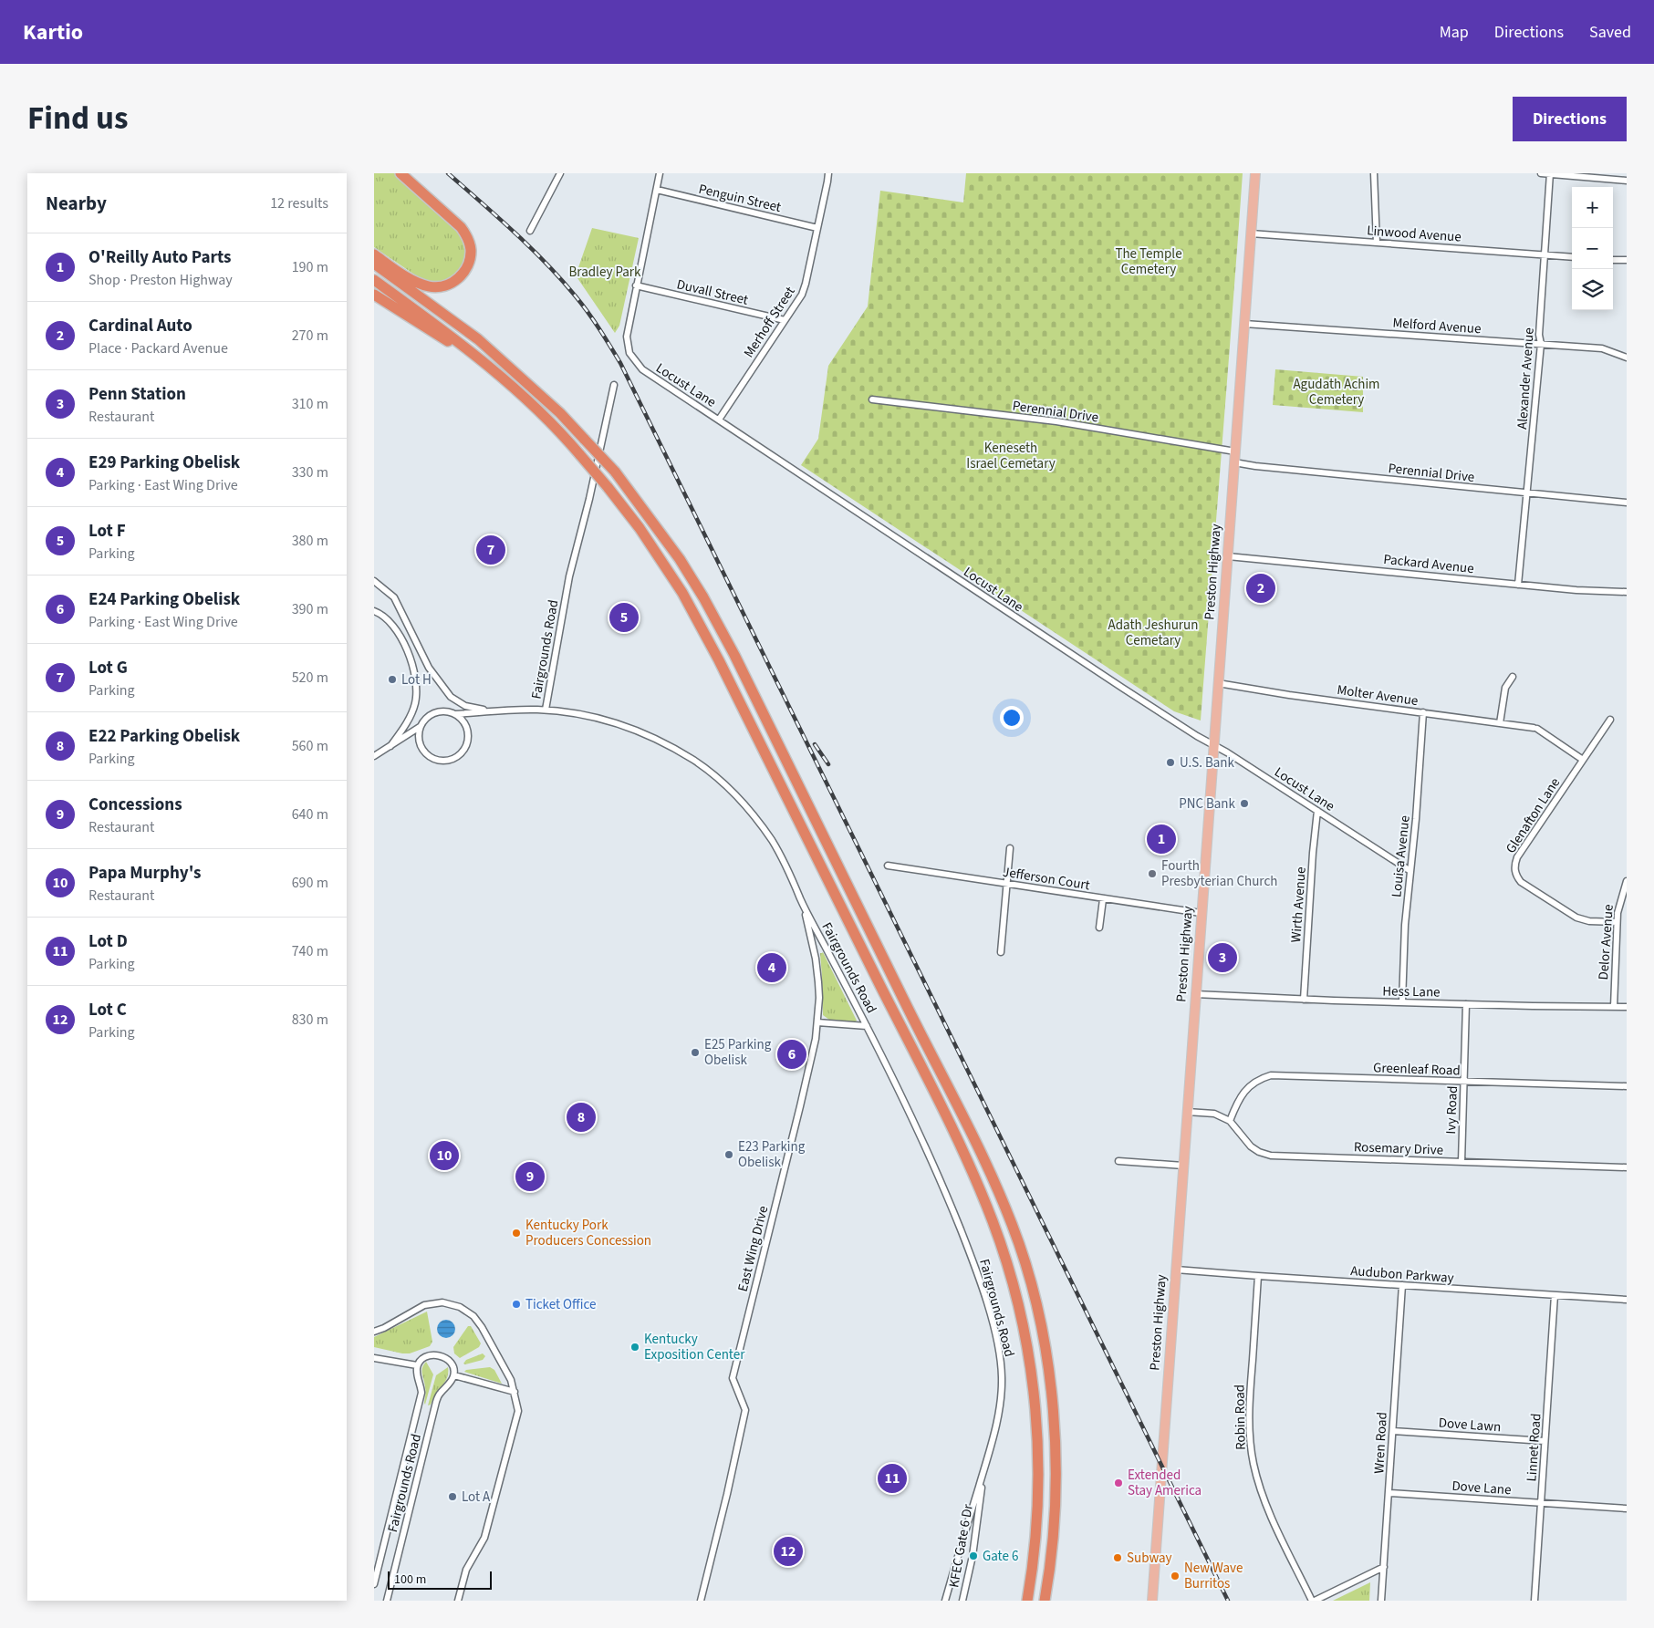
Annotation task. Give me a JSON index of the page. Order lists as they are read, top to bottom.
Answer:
{
  "streets": {
    "main road": ["Preston Highway"],
    "street": [
      "Penguin Street",
      "Linwood Avenue",
      "Duvall Street",
      "Merhoff Street",
      "Melford Avenue",
      "Alexander Avenue",
      "Locust Lane",
      "Perennial Drive",
      "Packard Avenue",
      "Fairgrounds Road",
      "Molter Avenue",
      "Glenafton Lane",
      "Louisa Avenue",
      "Jefferson Court",
      "Wirth Avenue",
      "Delor Avenue",
      "Hess Lane",
      "Greenleaf Road",
      "Ivy Road",
      "Rosemary Drive",
      "East Wing Drive",
      "Audubon Parkway",
      "Robin Road",
      "Dove Lawn",
      "Wren Road",
      "Linnet Road",
      "Dove Lane",
      "KFEC Gate 6 Dr"
    ]
  },
  "crossings": [
    ["Penguin Street", "Merhoff Street"],
    ["Penguin Street", "Locust Lane"],
    ["Linwood Avenue", "Alexander Avenue"],
    ["Linwood Avenue", "Preston Highway"],
    ["Duvall Street", "Merhoff Street"],
    ["Duvall Street", "Locust Lane"],
    ["Merhoff Street", "Locust Lane"],
    ["Melford Avenue", "Alexander Avenue"],
    ["Melford Avenue", "Preston Highway"],
    ["Alexander Avenue", "Perennial Drive"],
    ["Alexander Avenue", "Packard Avenue"],
    ["Locust Lane", "Preston Highway"],
    ["Locust Lane", "Louisa Avenue"],
    ["Locust Lane", "Wirth Avenue"],
    ["Perennial Drive", "Preston Highway"],
    ["Packard Avenue", "Preston Highway"],
    ["Preston Highway", "Molter Avenue"],
    ["Preston Highway", "Jefferson Court"],
    ["Preston Highway", "Hess Lane"],
    ["Preston Highway", "Audubon Parkway"],
    ["Fairgrounds Road", "East Wing Drive"],
    ["Fairgrounds Road", "KFEC Gate 6 Dr"],
    ["Molter Avenue", "Glenafton Lane"],
    ["Molter Avenue", "Louisa Avenue"],
    ["Glenafton Lane", "Delor Avenue"],
    ["Louisa Avenue", "Hess Lane"],
    ["Wirth Avenue", "Hess Lane"],
    ["Delor Avenue", "Hess Lane"],
    ["Hess Lane", "Ivy Road"],
    ["Greenleaf Road", "Ivy Road"],
    ["Greenleaf Road", "Rosemary Drive"],
    ["Ivy Road", "Rosemary Drive"],
    ["Audubon Parkway", "Robin Road"],
    ["Audubon Parkway", "Wren Road"],
    ["Audubon Parkway", "Linnet Road"],
    ["Dove Lawn", "Wren Road"],
    ["Dove Lawn", "Linnet Road"],
    ["Wren Road", "Dove Lane"],
    ["Linnet Road", "Dove Lane"]
  ],
  "parks": [
    "The Temple Cemetery",
    "Bradley Park",
    "Agudath Achim Cemetery",
    "Keneseth Israel Cemetary",
    "Adath Jeshurun Cemetary"
  ],
  "places": [
    "Lot H",
    "U.S. Bank",
    "PNC Bank",
    "Fourth Presbyterian Church",
    "E25 Parking Obelisk",
    "E23 Parking Obelisk",
    "Kentucky Pork Producers Concession",
    "Ticket Office",
    "Kentucky Exposition Center",
    "Extended Stay America",
    "Lot A",
    "Gate 6",
    "Subway",
    "New Wave Burritos"
  ],
  "scale_bar": "100 m",
  "page": {
    "header": "Kartio",
    "nav": ["Map", "Directions", "Saved"],
    "title": "Find us",
    "buttons": "Directions",
    "heading": ["Nearby", "12 results"],
    "map_buttons": ["+", "−"],
    "list": [
      {
        "mark": "1",
        "name": "O'Reilly Auto Parts",
        "note": "Shop · Preston Highway",
        "value": "190 m"
      },
      {
        "mark": "2",
        "name": "Cardinal Auto",
        "note": "Place · Packard Avenue",
        "value": "270 m"
      },
      {
        "mark": "3",
        "name": "Penn Station",
        "note": "Restaurant",
        "value": "310 m"
      },
      {
        "mark": "4",
        "name": "E29 Parking Obelisk",
        "note": "Parking · East Wing Drive",
        "value": "330 m"
      },
      {
        "mark": "5",
        "name": "Lot F",
        "note": "Parking",
        "value": "380 m"
      },
      {
        "mark": "6",
        "name": "E24 Parking Obelisk",
        "note": "Parking · East Wing Drive",
        "value": "390 m"
      },
      {
        "mark": "7",
        "name": "Lot G",
        "note": "Parking",
        "value": "520 m"
      },
      {
        "mark": "8",
        "name": "E22 Parking Obelisk",
        "note": "Parking",
        "value": "560 m"
      },
      {
        "mark": "9",
        "name": "Concessions",
        "note": "Restaurant",
        "value": "640 m"
      },
      {
        "mark": "10",
        "name": "Papa Murphy's",
        "note": "Restaurant",
        "value": "690 m"
      },
      {
        "mark": "11",
        "name": "Lot D",
        "note": "Parking",
        "value": "740 m"
      },
      {
        "mark": "12",
        "name": "Lot C",
        "note": "Parking",
        "value": "830 m"
      }
    ],
    "pins": [
      "7",
      "2",
      "5",
      "1",
      "3",
      "4",
      "6",
      "8",
      "10",
      "9",
      "11",
      "12"
    ],
    "scale": "100 m"
  }
}
